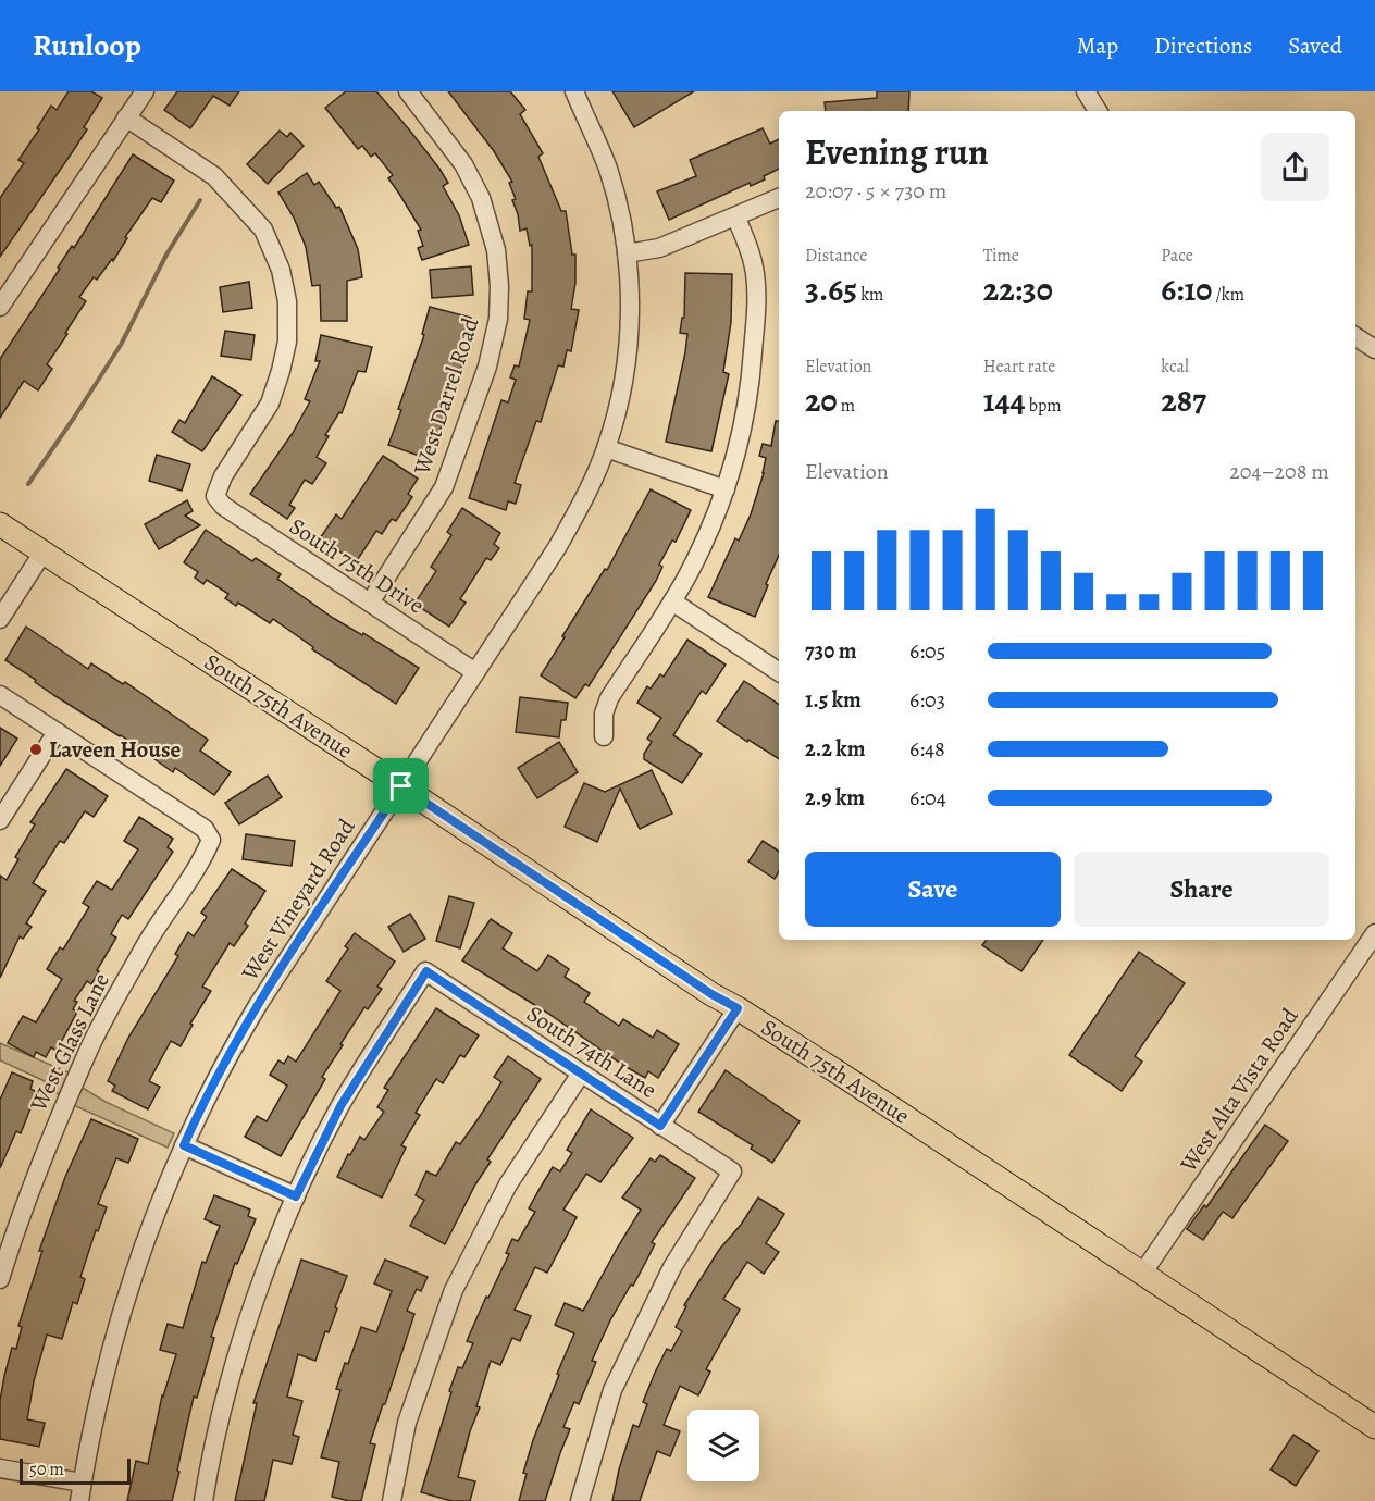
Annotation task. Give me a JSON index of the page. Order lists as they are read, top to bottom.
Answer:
{
  "streets": {
    "main road": ["South 75th Avenue"],
    "street": [
      "West Darrel Road",
      "South 75th Drive",
      "West Vineyard Road",
      "West Glass Lane",
      "South 74th Lane",
      "West Alta Vista Road"
    ]
  },
  "crossings": [
    ["West Darrel Road", "South 75th Drive"],
    ["South 75th Drive", "West Vineyard Road"],
    ["South 75th Avenue", "West Vineyard Road"],
    ["South 75th Avenue", "West Alta Vista Road"]
  ],
  "places": ["Laveen House"],
  "scale_bar": "50 m",
  "page": {
    "header": "Runloop",
    "nav": ["Map", "Directions", "Saved"],
    "heading": ["Evening run", "20:07 · 5 × 730 m"],
    "stats": [
      ["Distance", "3.65 km"],
      ["Time", "22:30"],
      ["Pace", "6:10 /km"],
      ["Elevation", "20 m"],
      ["Heart rate", "144 bpm"],
      ["kcal", "287"]
    ],
    "chart": ["Elevation", "204–208 m"],
    "list": [
      {
        "name": "730 m",
        "note": "6:05"
      },
      {
        "name": "1.5 km",
        "note": "6:03"
      },
      {
        "name": "2.2 km",
        "note": "6:48"
      },
      {
        "name": "2.9 km",
        "note": "6:04"
      }
    ],
    "buttons": ["Save", "Share"],
    "scale": "50 m"
  }
}
